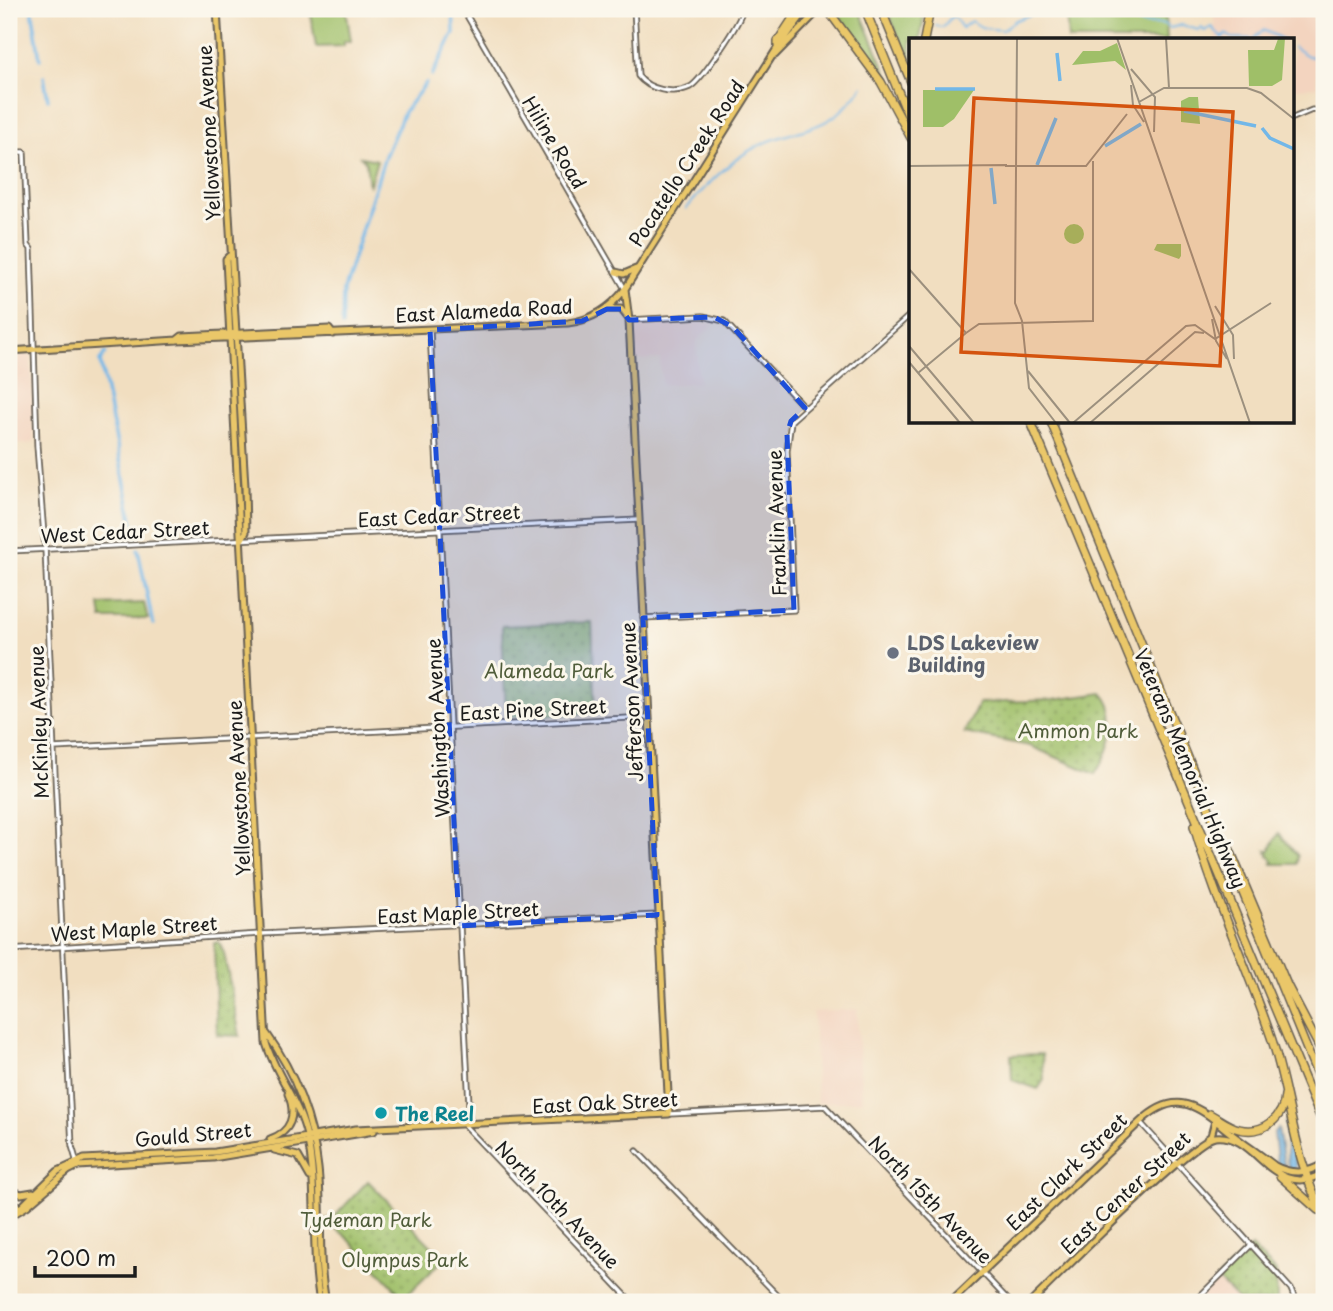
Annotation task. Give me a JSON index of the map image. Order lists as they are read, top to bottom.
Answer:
{
  "streets": {
    "highway": ["Veterans Memorial Highway"],
    "main road": [
      "Yellowstone Avenue",
      "Pocatello Creek Road",
      "East Alameda Road",
      "Jefferson Avenue",
      "East Oak Street",
      "Gould Street",
      "East Clark Street",
      "East Center Street"
    ],
    "street": [
      "Hiline Road",
      "East Cedar Street",
      "Franklin Avenue",
      "West Cedar Street",
      "East Pine Street",
      "McKinley Avenue",
      "Washington Avenue",
      "East Maple Street",
      "West Maple Street",
      "North 15th Avenue",
      "North 10th Avenue"
    ]
  },
  "crossings": [
    ["Yellowstone Avenue", "East Alameda Road"],
    ["Yellowstone Avenue", "East Cedar Street"],
    ["Yellowstone Avenue", "West Cedar Street"],
    ["Yellowstone Avenue", "East Pine Street"],
    ["Yellowstone Avenue", "East Maple Street"],
    ["Yellowstone Avenue", "West Maple Street"],
    ["Yellowstone Avenue", "East Oak Street"],
    ["Yellowstone Avenue", "Gould Street"],
    ["Hiline Road", "Pocatello Creek Road"],
    ["Hiline Road", "East Alameda Road"],
    ["Hiline Road", "Jefferson Avenue"],
    ["Pocatello Creek Road", "East Alameda Road"],
    ["Pocatello Creek Road", "Jefferson Avenue"],
    ["East Alameda Road", "Jefferson Avenue"],
    ["East Alameda Road", "McKinley Avenue"],
    ["East Alameda Road", "Washington Avenue"],
    ["East Cedar Street", "West Cedar Street"],
    ["East Cedar Street", "Jefferson Avenue"],
    ["East Cedar Street", "Washington Avenue"],
    ["Franklin Avenue", "Jefferson Avenue"],
    ["West Cedar Street", "McKinley Avenue"],
    ["Jefferson Avenue", "East Pine Street"],
    ["Jefferson Avenue", "East Maple Street"],
    ["Jefferson Avenue", "East Oak Street"],
    ["East Pine Street", "McKinley Avenue"],
    ["East Pine Street", "Washington Avenue"],
    ["McKinley Avenue", "West Maple Street"],
    ["McKinley Avenue", "Gould Street"],
    ["Washington Avenue", "East Maple Street"],
    ["Washington Avenue", "East Oak Street"],
    ["Washington Avenue", "North 10th Avenue"],
    ["East Maple Street", "West Maple Street"],
    ["East Oak Street", "Gould Street"],
    ["East Oak Street", "North 15th Avenue"],
    ["East Oak Street", "North 10th Avenue"],
    ["East Clark Street", "North 15th Avenue"]
  ],
  "parks": [
    "Alameda Park",
    "Ammon Park",
    "Tydeman Park",
    "Olympus Park"
  ],
  "places": ["LDS Lakeview Building", "The Reel"],
  "scale_bar": "200 m"
}
